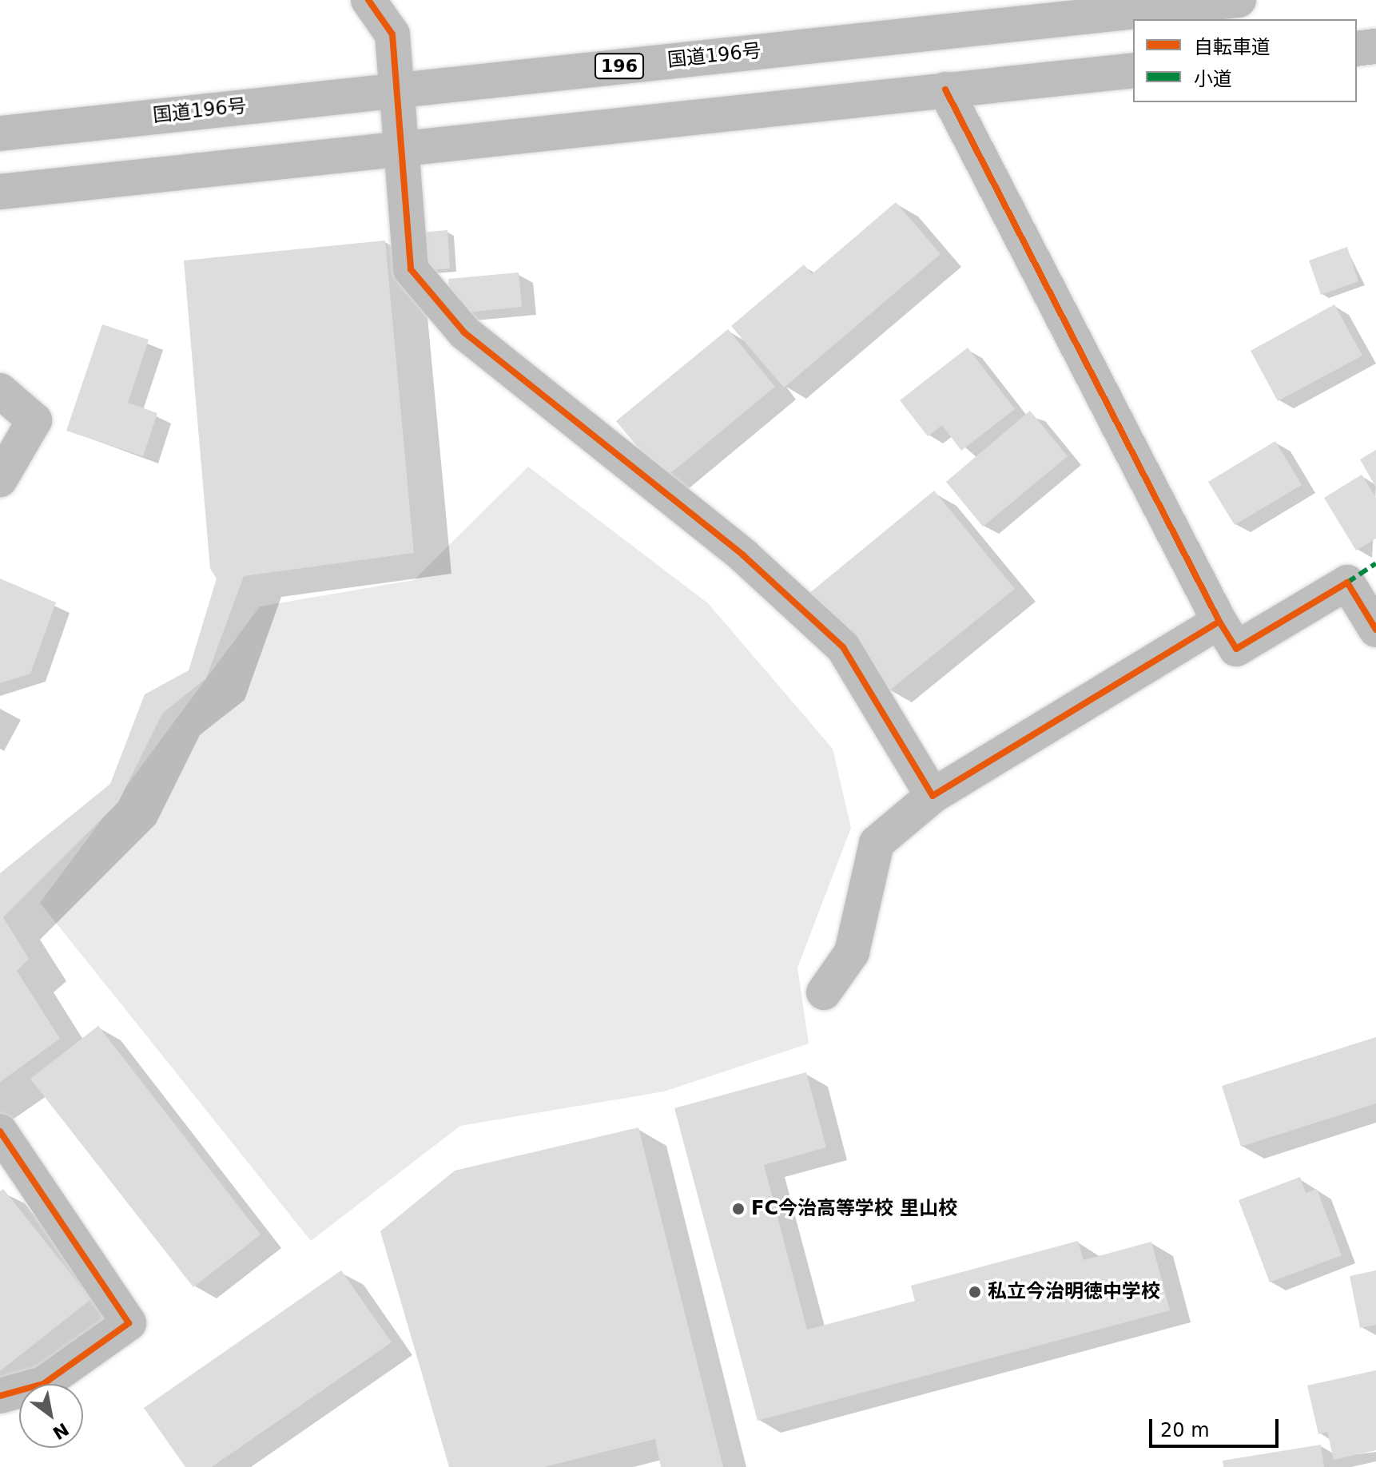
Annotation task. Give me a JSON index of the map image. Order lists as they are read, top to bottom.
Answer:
{
  "streets": {
    "highway": ["国道196号", "196"]
  },
  "places": ["FC今治高等学校 里山校", "私立今治明徳中学校"],
  "legend": ["自転車道", "小道"],
  "scale_bar": "20 m",
  "north": "bottom right"
}
